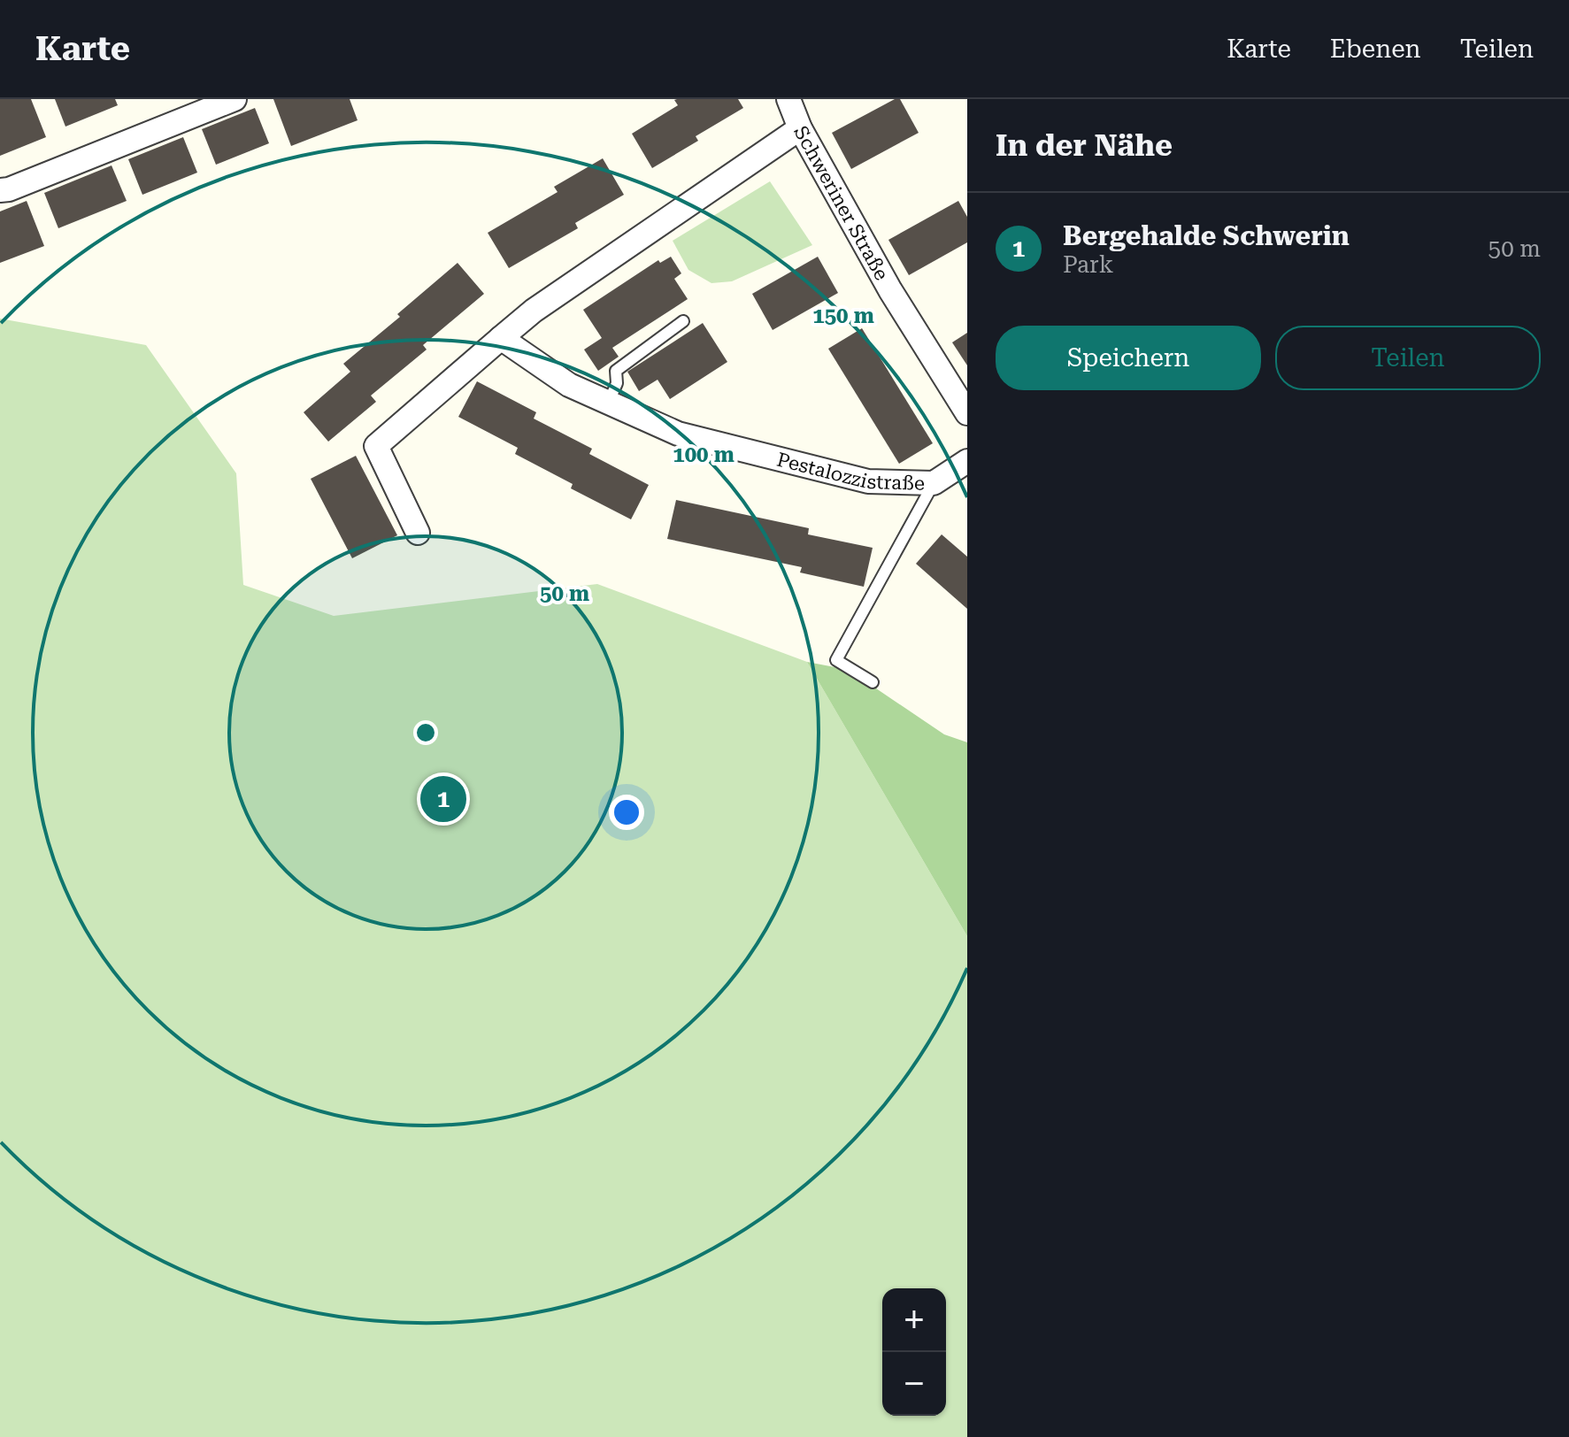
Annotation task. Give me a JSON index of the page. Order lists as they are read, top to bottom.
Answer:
{
  "streets": {
    "street": ["Schweriner Straße", "Pestalozzistraße"]
  },
  "page": {
    "header": "Karte",
    "nav": ["Karte", "Ebenen", "Teilen"],
    "heading": "In der Nähe",
    "list": [
      {
        "mark": "1",
        "name": "Bergehalde Schwerin",
        "note": "Park",
        "value": "50 m"
      }
    ],
    "buttons": ["Speichern", "Teilen"],
    "pins": "1",
    "map_buttons": ["+", "−"]
  },
  "rings": ["150 m", "100 m", "50 m"]
}
